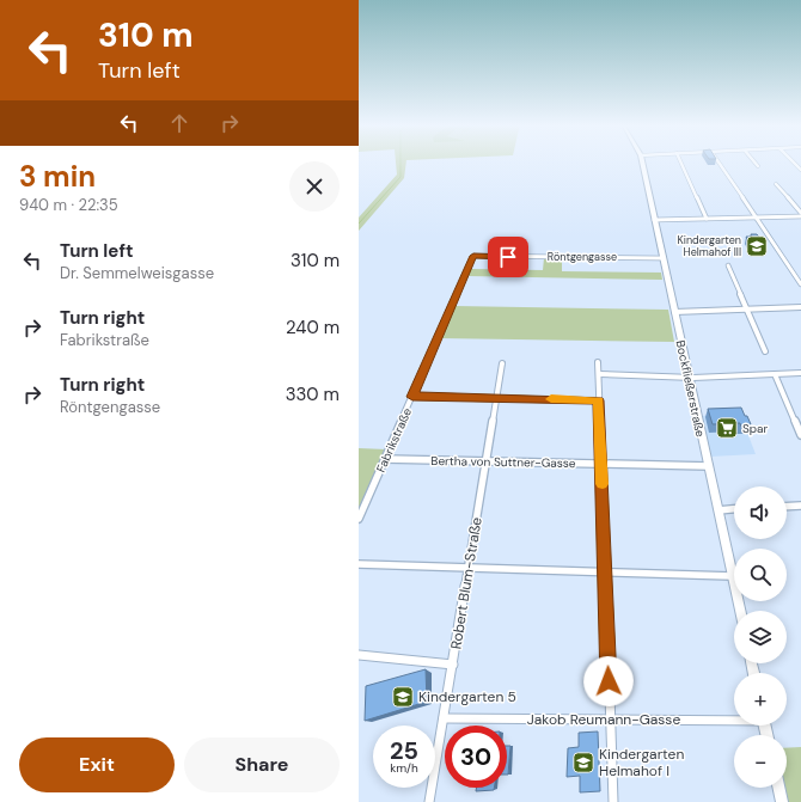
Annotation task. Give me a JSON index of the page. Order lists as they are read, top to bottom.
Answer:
{
  "streets": {
    "main road": ["Bockfließerstraße"],
    "street": [
      "Röntgengasse",
      "Fabrikstraße",
      "Bertha von Suttner-Gasse",
      "Robert Blum-Straße",
      "Jakob Reumann-Gasse"
    ]
  },
  "crossings": [
    ["Röntgengasse", "Bockfließerstraße"],
    ["Röntgengasse", "Fabrikstraße"],
    ["Bockfließerstraße", "Bertha von Suttner-Gasse"],
    ["Fabrikstraße", "Bertha von Suttner-Gasse"],
    ["Bertha von Suttner-Gasse", "Robert Blum-Straße"],
    ["Robert Blum-Straße", "Jakob Reumann-Gasse"]
  ],
  "places": {
    "school or university": ["Kindergarten Helmahof III", "Kindergarten 5", "Kindergarten Helmahof I"],
    "supermarket": ["Spar"]
  },
  "page": {
    "turn": ["310 m", "Turn left"],
    "heading": ["3 min", "940 m · 22:35"],
    "list": [
      {
        "name": "Turn left",
        "note": "Dr. Semmelweisgasse",
        "value": "310 m"
      },
      {
        "name": "Turn right",
        "note": "Fabrikstraße",
        "value": "240 m"
      },
      {
        "name": "Turn right",
        "note": "Röntgengasse",
        "value": "330 m"
      }
    ],
    "map_buttons": ["+", "−"],
    "speed": "25 km/h",
    "limit": "30",
    "buttons": ["Exit", "Share"]
  }
}
